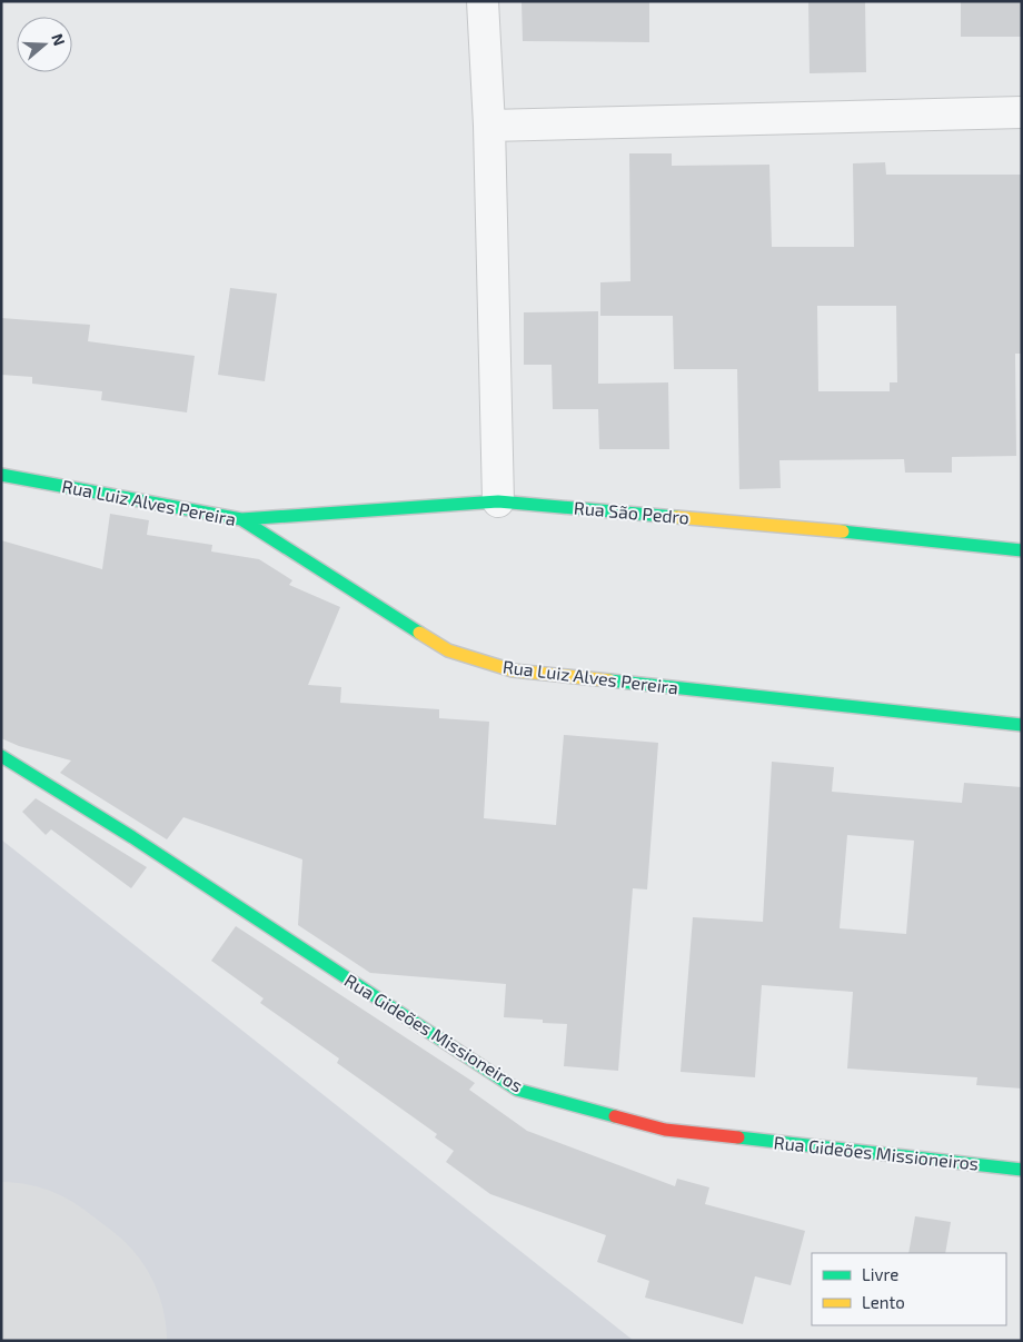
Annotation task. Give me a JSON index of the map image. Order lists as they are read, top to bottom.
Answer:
{
  "streets": {
    "street": ["Rua Luiz Alves Pereira", "Rua São Pedro", "Rua Gideões Missioneiros"]
  },
  "crossings": [
    ["Rua Luiz Alves Pereira", "Rua São Pedro"]
  ],
  "legend": ["Livre", "Lento"],
  "north": "right"
}
